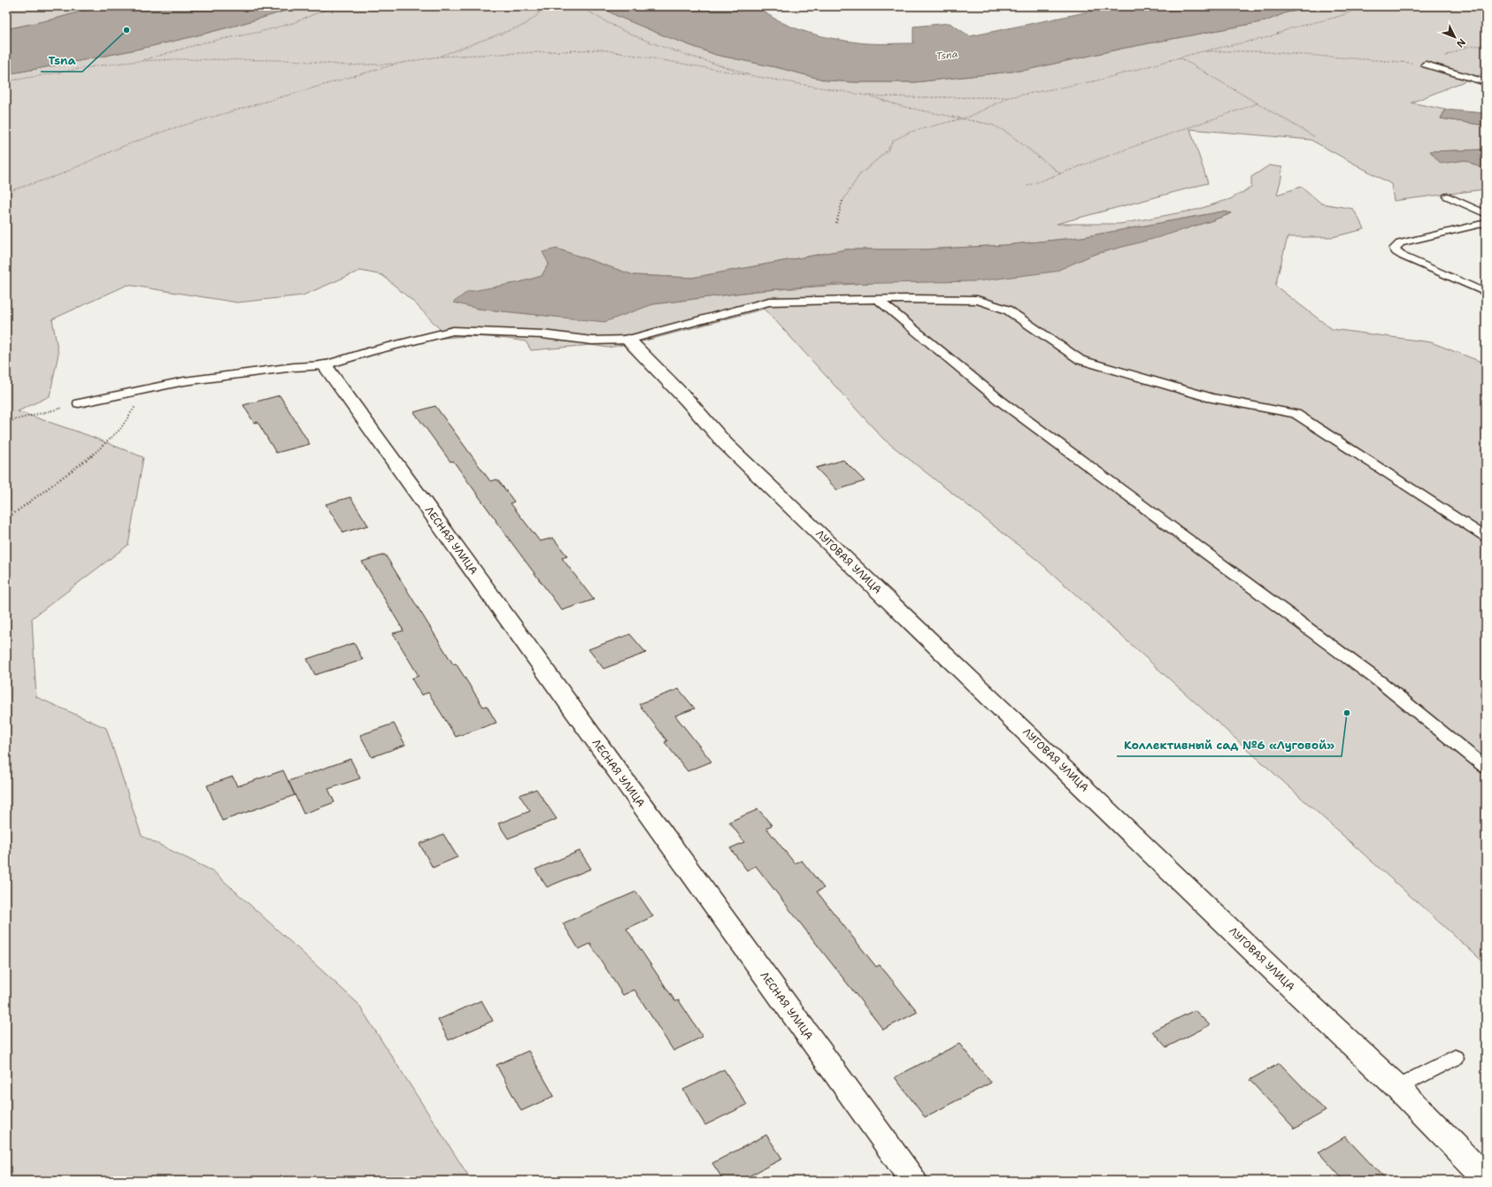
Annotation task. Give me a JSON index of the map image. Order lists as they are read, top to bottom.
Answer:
{
  "streets": {
    "street": ["ЛЕСНАЯ УЛИЦА", "ЛУГОВАЯ УЛИЦА"]
  },
  "water": ["Tsna"],
  "places": ["Tsna", "Коллективный сад №6 «Луговой»"],
  "north": "bottom right"
}
